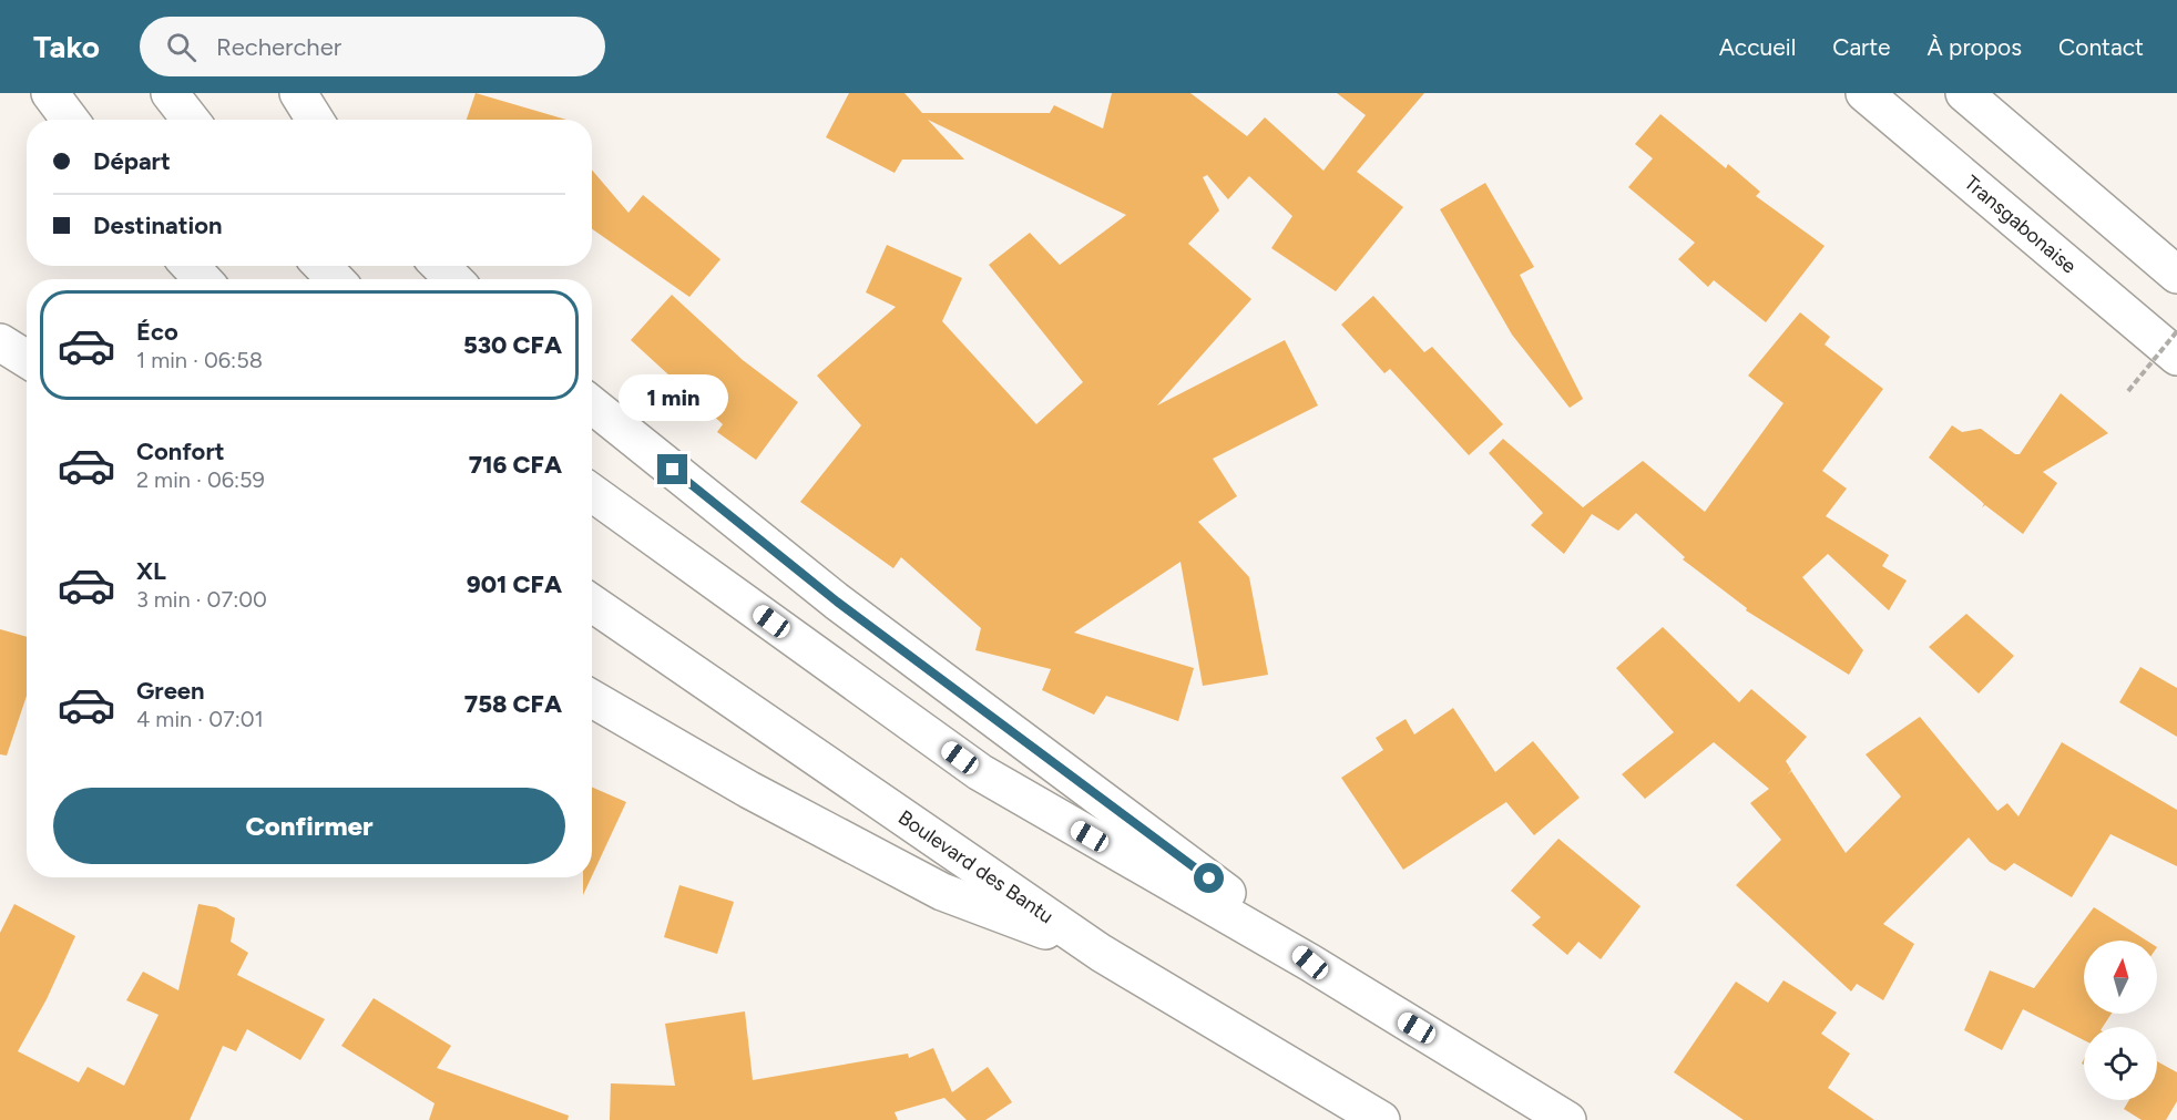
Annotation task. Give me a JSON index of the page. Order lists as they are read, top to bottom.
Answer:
{
  "streets": {
    "highway": ["Transgabonaise", "Boulevard des Bantu"]
  },
  "north": "top",
  "page": {
    "header": "Tako",
    "search": "Rechercher",
    "nav": [
      "Accueil",
      "Carte",
      "À propos",
      "Contact"
    ],
    "banner": ["Départ", "Destination"],
    "list": [
      {
        "name": "Éco",
        "note": "1 min · 06:58",
        "value": "530 CFA"
      },
      {
        "name": "Confort",
        "note": "2 min · 06:59",
        "value": "716 CFA"
      },
      {
        "name": "XL",
        "note": "3 min · 07:00",
        "value": "901 CFA"
      },
      {
        "name": "Green",
        "note": "4 min · 07:01",
        "value": "758 CFA"
      }
    ],
    "bubble": "1 min",
    "buttons": "Confirmer"
  }
}
